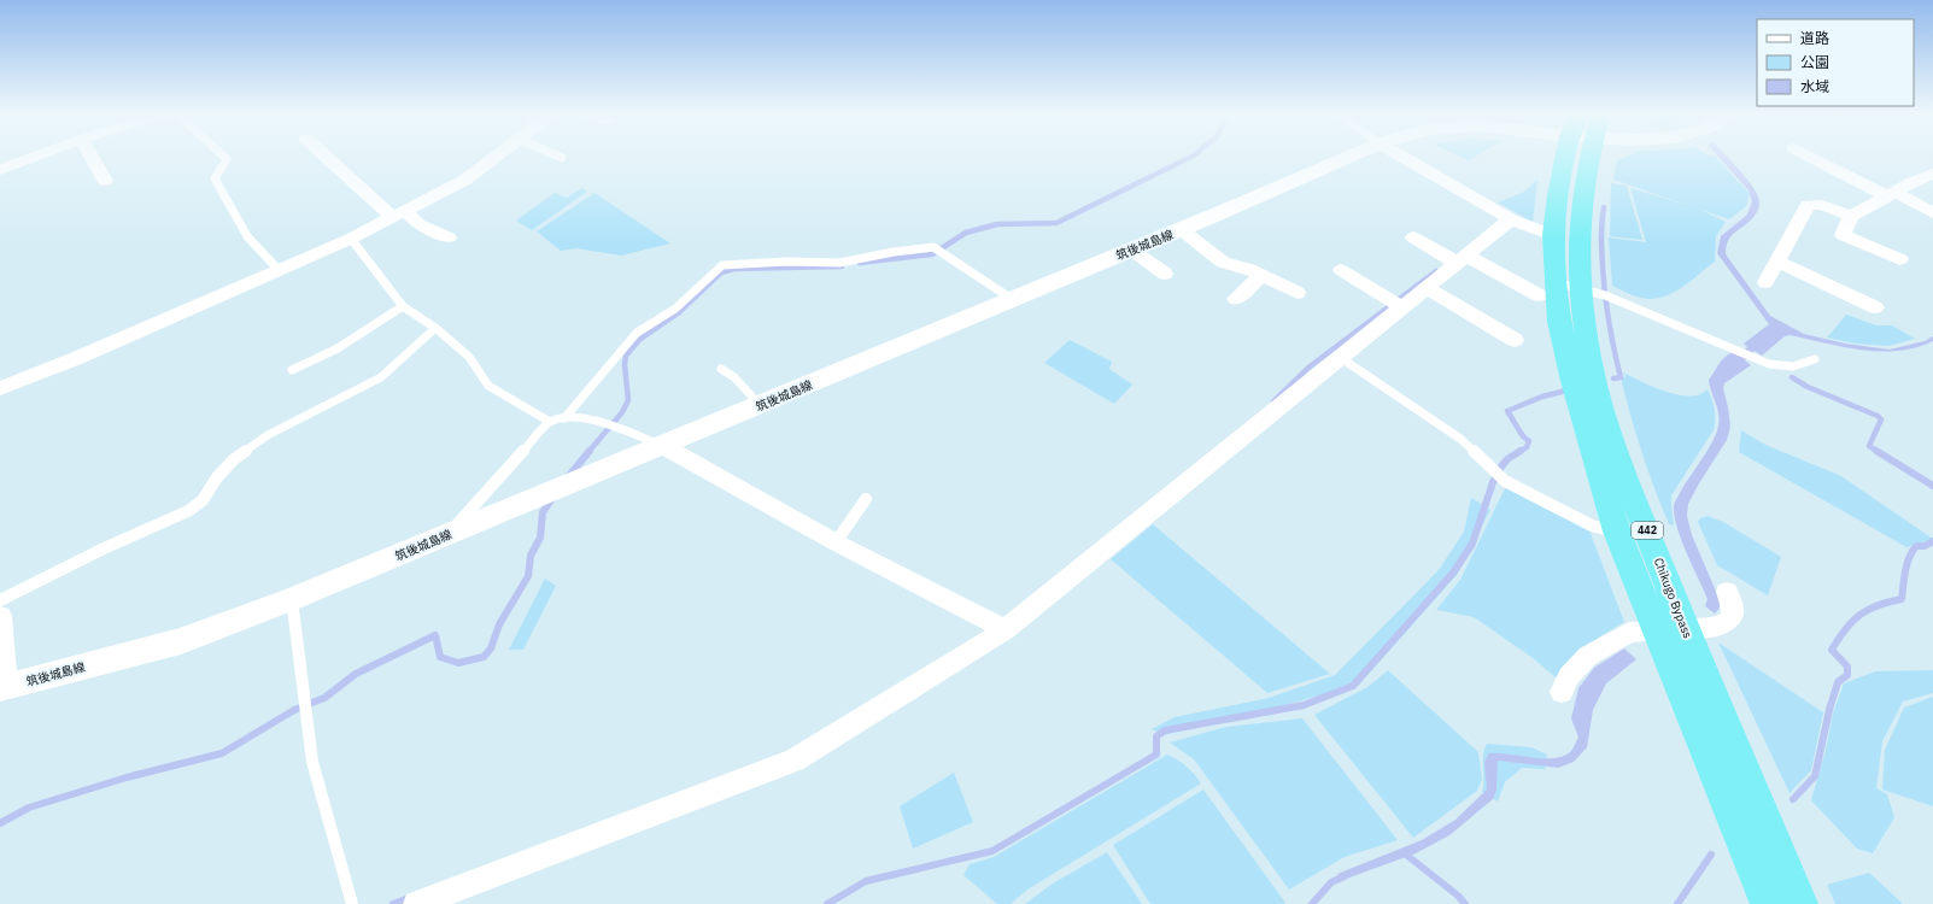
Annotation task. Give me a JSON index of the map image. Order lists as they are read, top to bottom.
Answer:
{
  "streets": {
    "highway": ["442", "Chikugo Bypass"],
    "street": ["筑後城島線"]
  },
  "legend": ["道路", "公園", "水域"]
}
